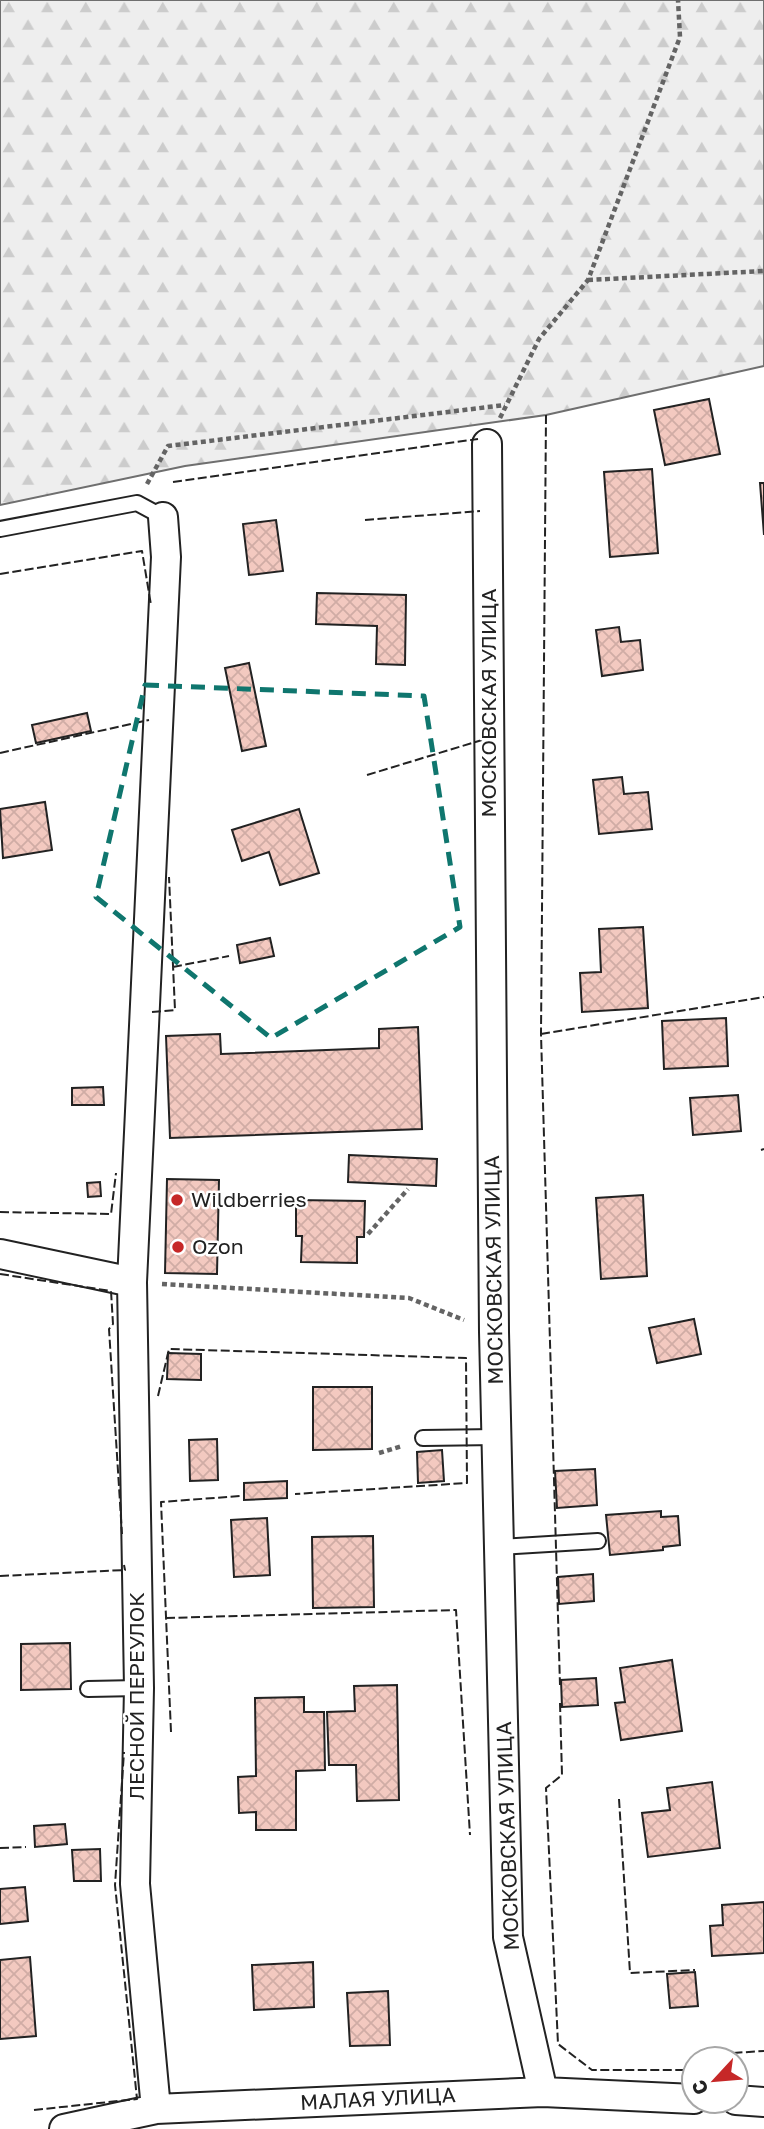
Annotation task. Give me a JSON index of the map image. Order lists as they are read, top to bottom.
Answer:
{
  "streets": {
    "street": ["МОСКОВСКАЯ УЛИЦА", "ЛЕСНОЙ ПЕРЕУЛОК", "МАЛАЯ УЛИЦА"]
  },
  "crossings": [
    ["МОСКОВСКАЯ УЛИЦА", "МАЛАЯ УЛИЦА"],
    ["ЛЕСНОЙ ПЕРЕУЛОК", "МАЛАЯ УЛИЦА"]
  ],
  "places": ["Wildberries", "Ozon"],
  "north": "bottom left"
}
